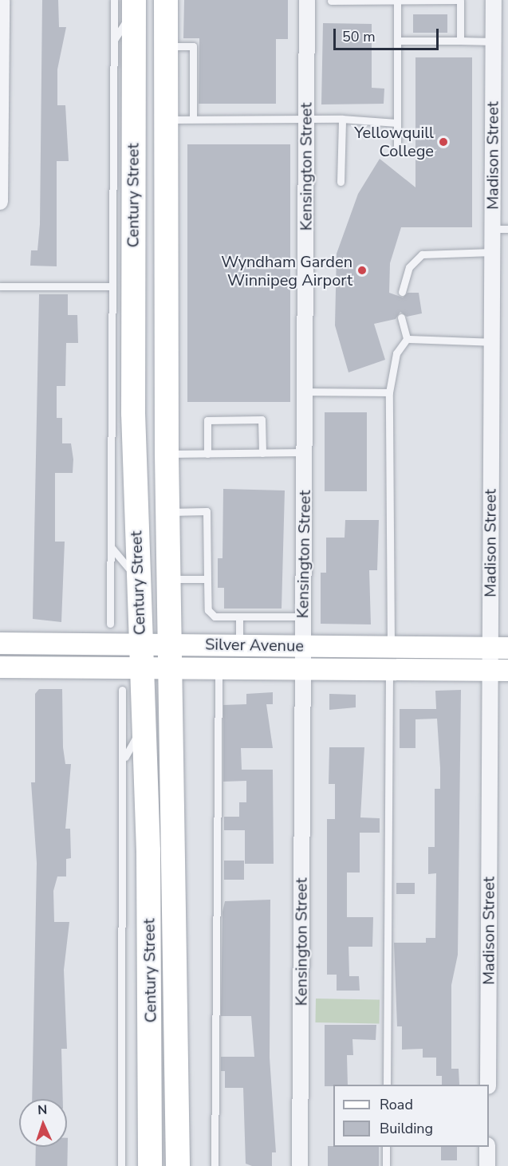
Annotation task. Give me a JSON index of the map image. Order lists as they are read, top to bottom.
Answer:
{
  "streets": {
    "main road": ["Century Street"],
    "street": ["Madison Street", "Kensington Street", "Silver Avenue"]
  },
  "crossings": [
    ["Madison Street", "Silver Avenue"],
    ["Kensington Street", "Silver Avenue"],
    ["Century Street", "Silver Avenue"]
  ],
  "places": ["Yellowquill College", "Wyndham Garden Winnipeg Airport"],
  "legend": ["Road", "Building"],
  "scale_bar": "50 m",
  "north": "top"
}
